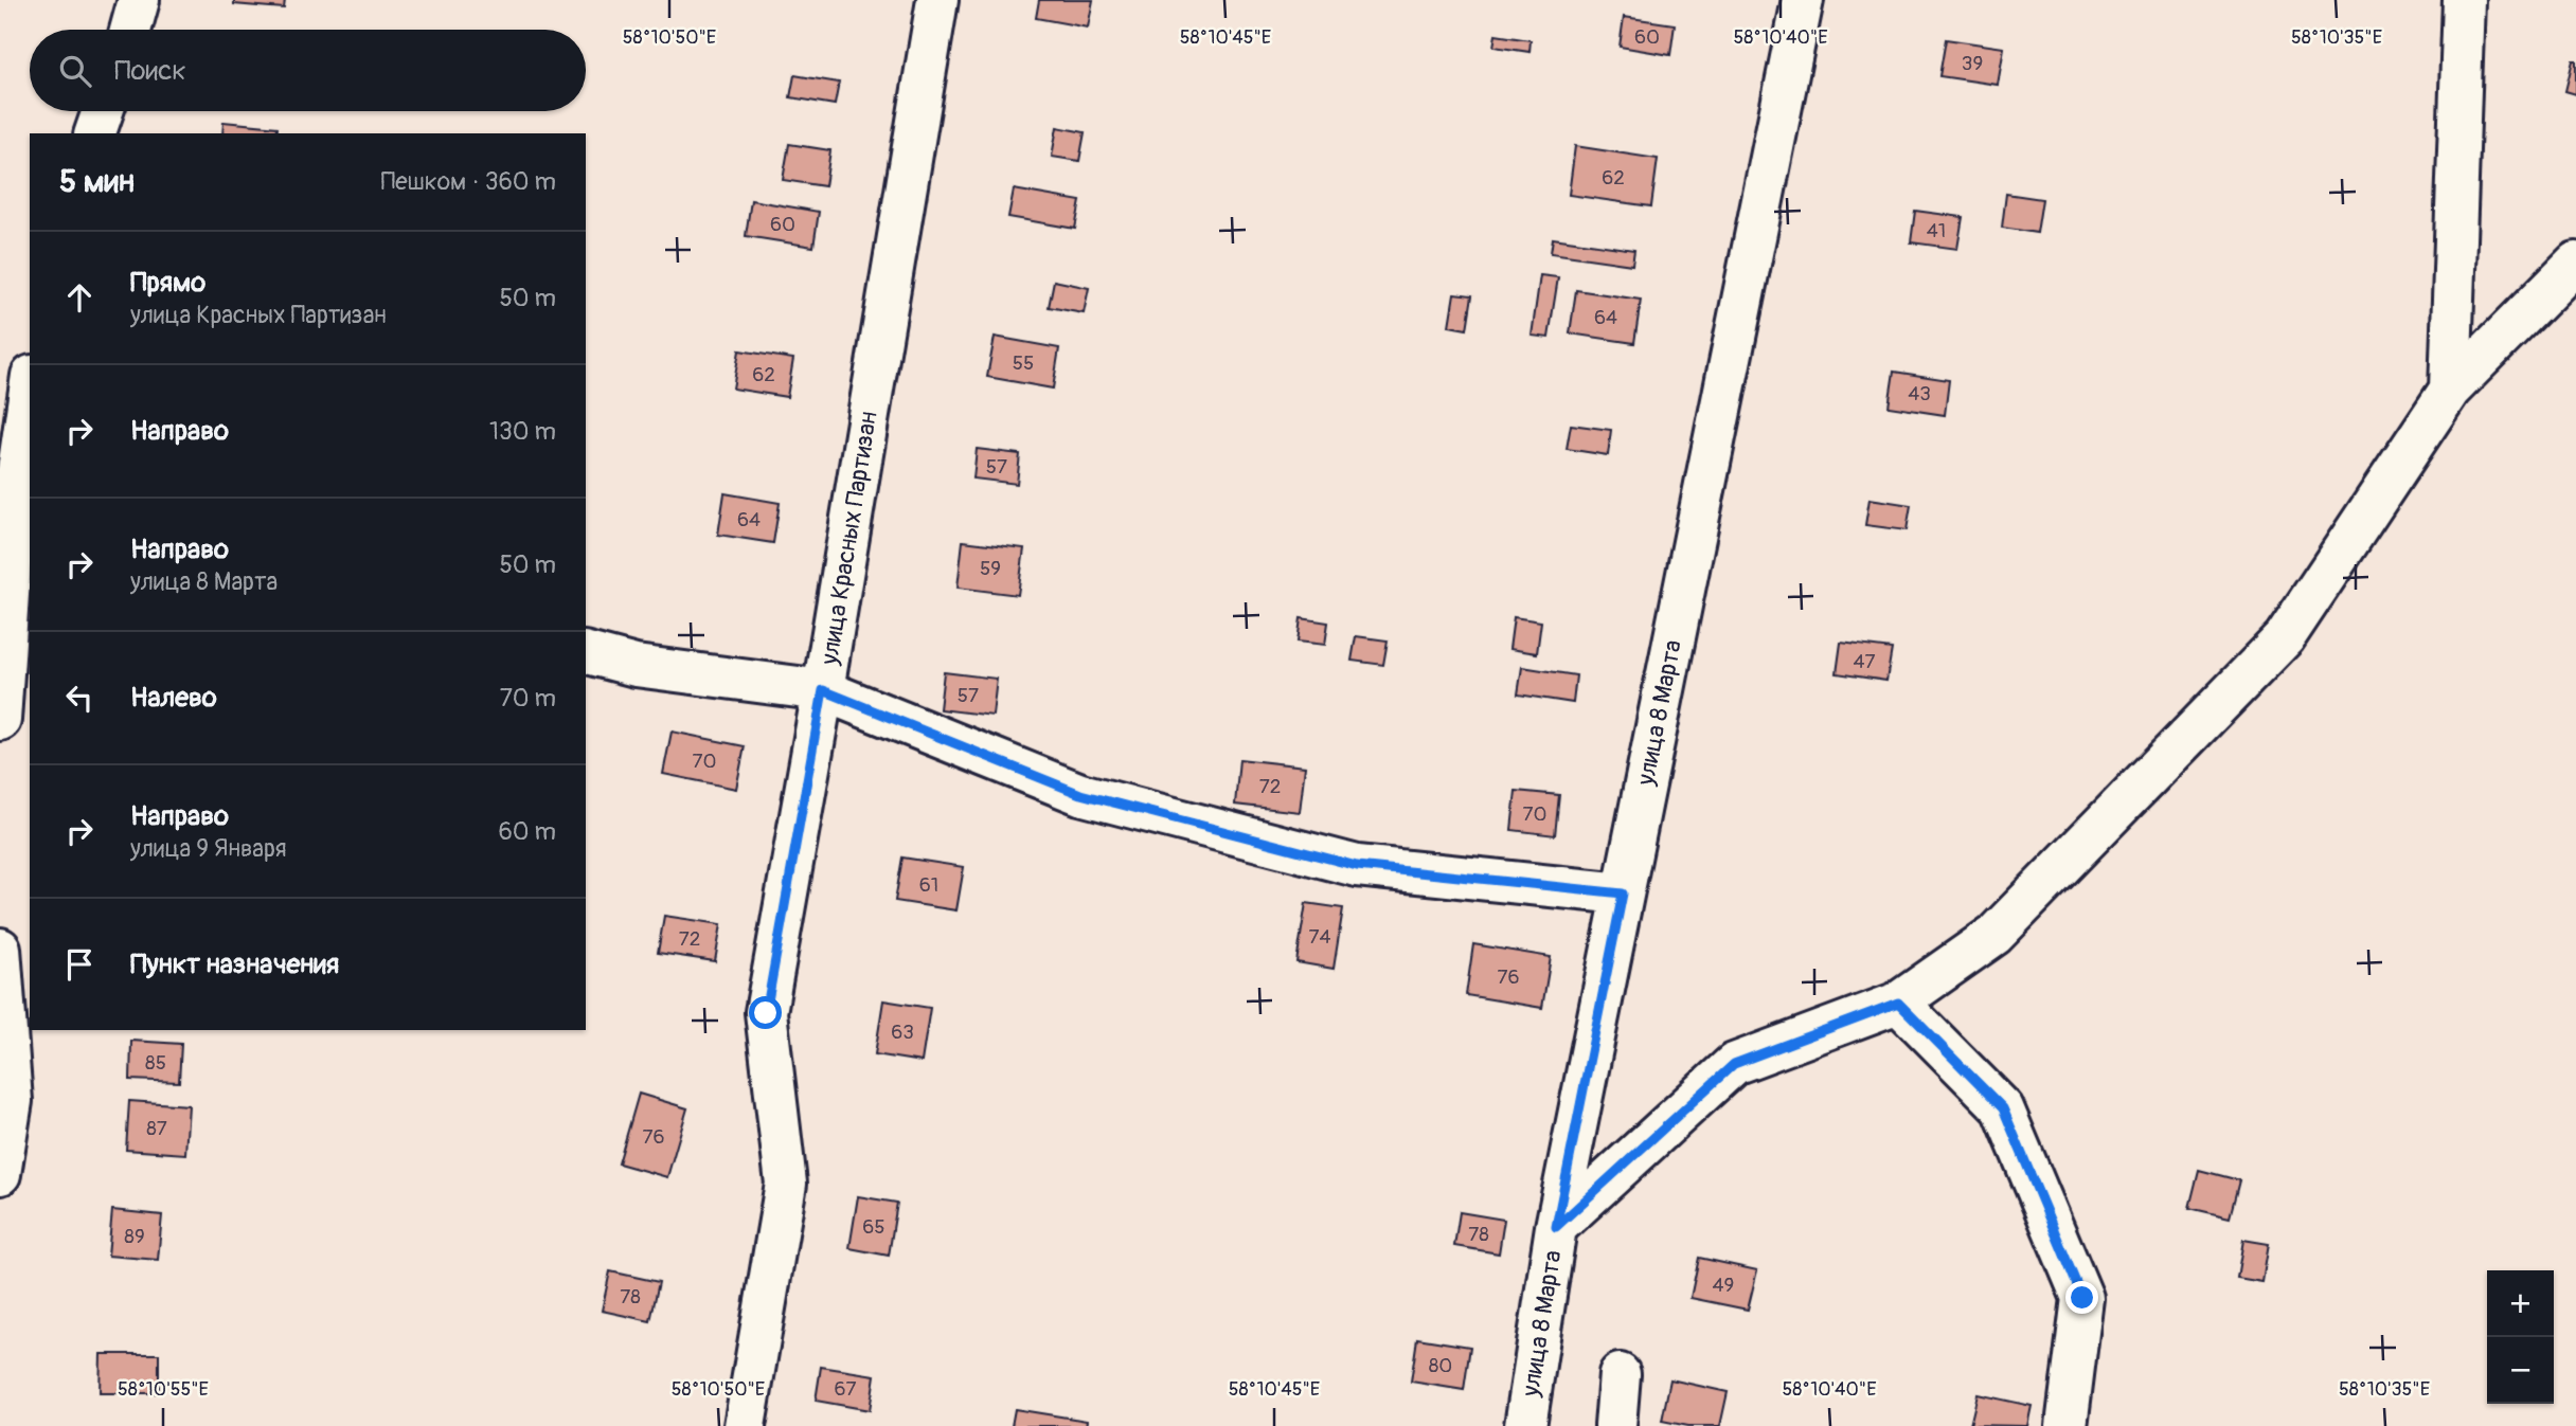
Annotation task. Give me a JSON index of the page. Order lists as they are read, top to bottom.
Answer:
{
  "streets": {
    "street": ["улица Красных Партизан", "улица 8 Марта"]
  },
  "house_numbers": [
    "60",
    "39",
    "62",
    "60",
    "41",
    "64",
    "55",
    "62",
    "43",
    "57",
    "64",
    "59",
    "47",
    "57",
    "70",
    "72",
    "70",
    "61",
    "74",
    "72",
    "76",
    "63",
    "85",
    "87",
    "76",
    "65",
    "78",
    "89",
    "49",
    "78",
    "80",
    "67"
  ],
  "page": {
    "search": "Поиск",
    "heading": ["5 мин", "Пешком · 360 m"],
    "list": [
      ["Прямо", "улица Красных Партизан", "50 m"],
      ["Направо", "130 m"],
      ["Направо", "улица 8 Марта", "50 m"],
      ["Налево", "70 m"],
      ["Направо", "улица 9 Января", "60 m"],
      "Пункт назначения"
    ],
    "map_buttons": ["+", "−"]
  },
  "coordinates": [
    "58°10'50\"E",
    "58°10'45\"E",
    "58°10'40\"E",
    "58°10'35\"E",
    "58°10'55\"E"
  ]
}
